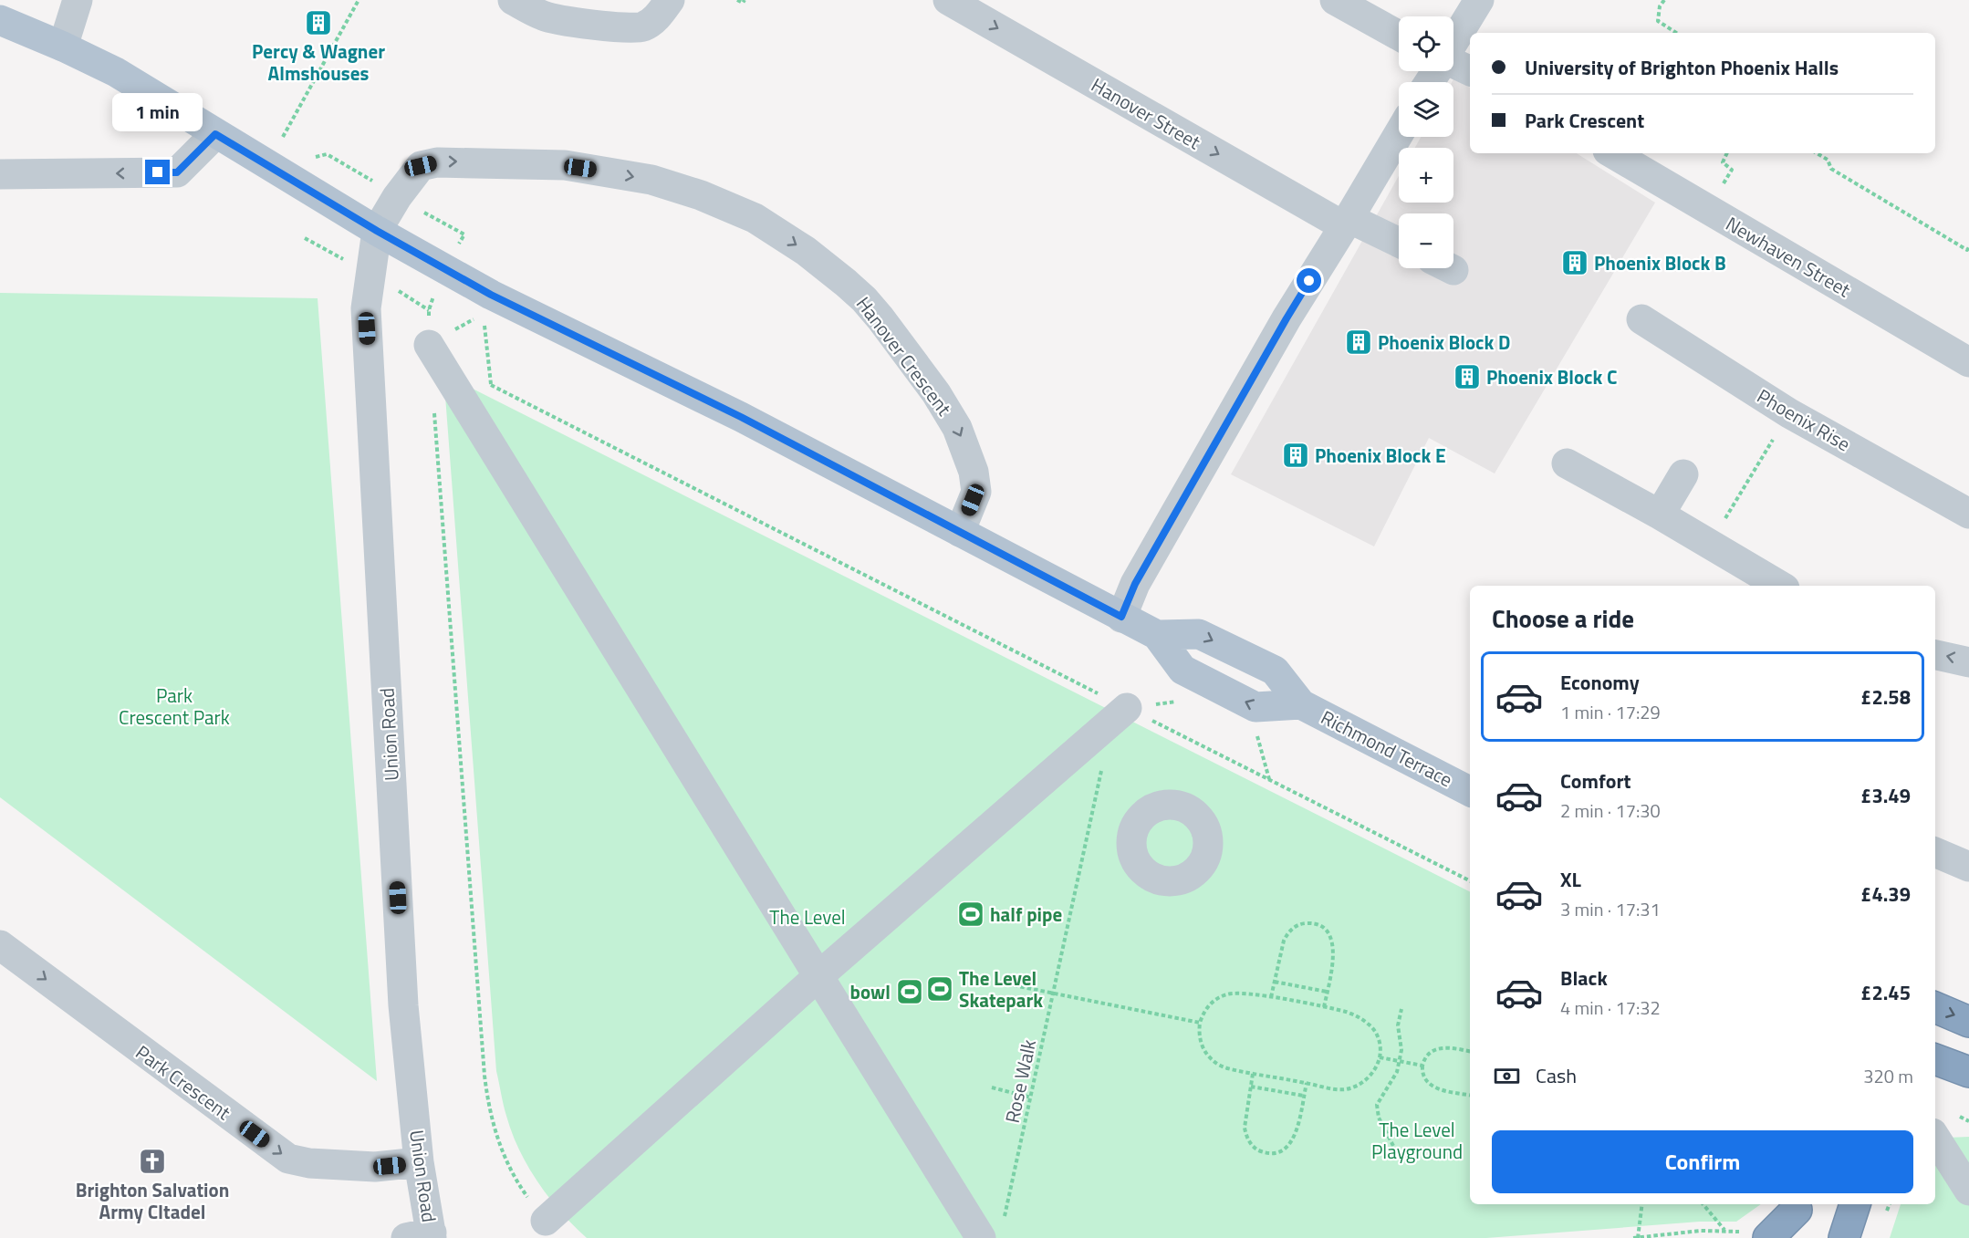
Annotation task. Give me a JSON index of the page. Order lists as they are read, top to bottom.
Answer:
{
  "streets": {
    "main road": ["Richmond Terrace"],
    "street": [
      "Hanover Street",
      "Newhaven Street",
      "Hanover Crescent",
      "Phoenix Rise",
      "Union Road",
      "Park Crescent"
    ],
    "path": ["Rose Walk"]
  },
  "crossings": [
    ["Hanover Crescent", "Union Road"],
    ["Hanover Crescent", "Richmond Terrace"],
    ["Union Road", "Richmond Terrace"],
    ["Union Road", "Park Crescent"]
  ],
  "one_way": ["Hanover Street", "Park Crescent"],
  "parks": ["Park Crescent Park", "The Level", "The Level Playground"],
  "places": {
    "building": [
      "Percy & Wagner Almshouses",
      "Phoenix Block B",
      "Phoenix Block D",
      "Phoenix Block C",
      "Phoenix Block E"
    ],
    "sports": ["half pipe", "The Level Skatepark", "bowl"],
    "church": ["Brighton Salvation Army CItadel"]
  },
  "page": {
    "map_buttons": ["+", "−"],
    "banner": ["University of Brighton Phoenix Halls", "Park Crescent"],
    "bubble": "1 min",
    "heading": "Choose a ride",
    "list": [
      {
        "name": "Economy",
        "note": "1 min · 17:29",
        "value": "£2.58"
      },
      {
        "name": "Comfort",
        "note": "2 min · 17:30",
        "value": "£3.49"
      },
      {
        "name": "XL",
        "note": "3 min · 17:31",
        "value": "£4.39"
      },
      {
        "name": "Black",
        "note": "4 min · 17:32",
        "value": "£2.45"
      }
    ],
    "pay": ["Cash", "320 m"],
    "buttons": "Confirm"
  }
}
